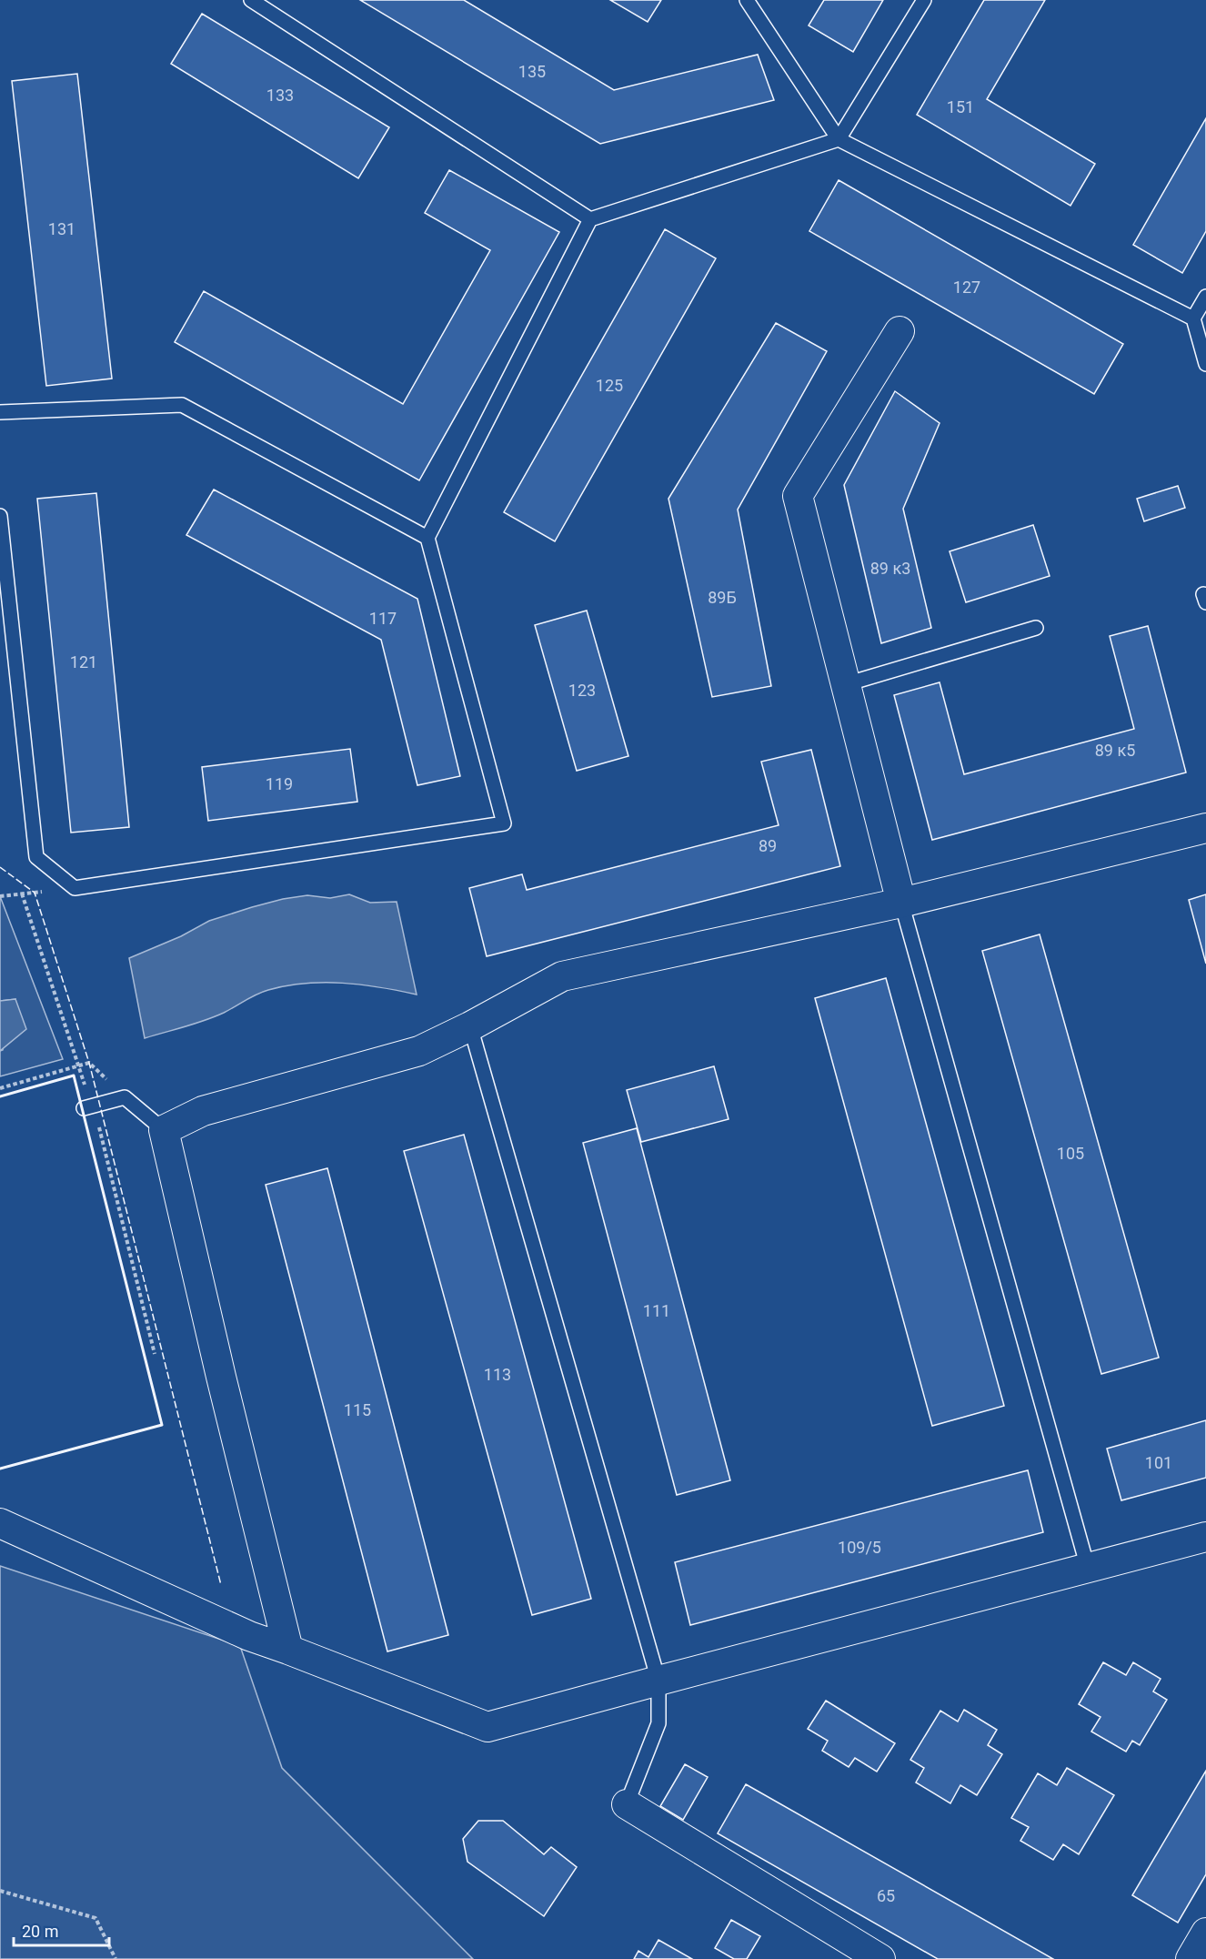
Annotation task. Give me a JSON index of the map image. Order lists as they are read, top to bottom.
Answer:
{
  "house_numbers": [
    "135",
    "133",
    "151",
    "131",
    "127",
    "125",
    "89 к3",
    "89Б",
    "117",
    "121",
    "123",
    "89 к5",
    "119",
    "89",
    "105",
    "111",
    "113",
    "115",
    "101",
    "109/5",
    "65"
  ],
  "scale_bar": "20 m"
}
